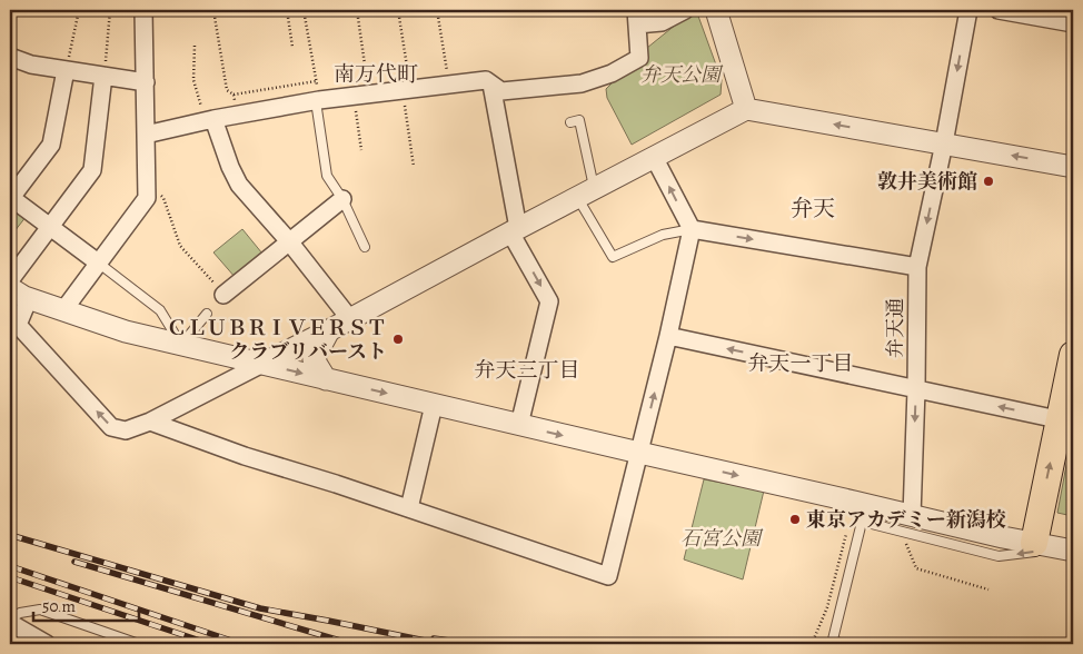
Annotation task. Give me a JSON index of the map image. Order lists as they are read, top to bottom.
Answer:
{
  "streets": {
    "street": ["弁天通"]
  },
  "one_way": ["弁天通"],
  "districts": [
    "南万代町",
    "弁天",
    "弁天一丁目",
    "弁天三丁目"
  ],
  "parks": ["弁天公園", "石宮公園"],
  "places": ["敦井美術館", "ＣＬＵＢＲＩＶＥＲＳＴ クラブリバースト", "東京アカデミー新潟校"],
  "scale_bar": "50 m"
}
